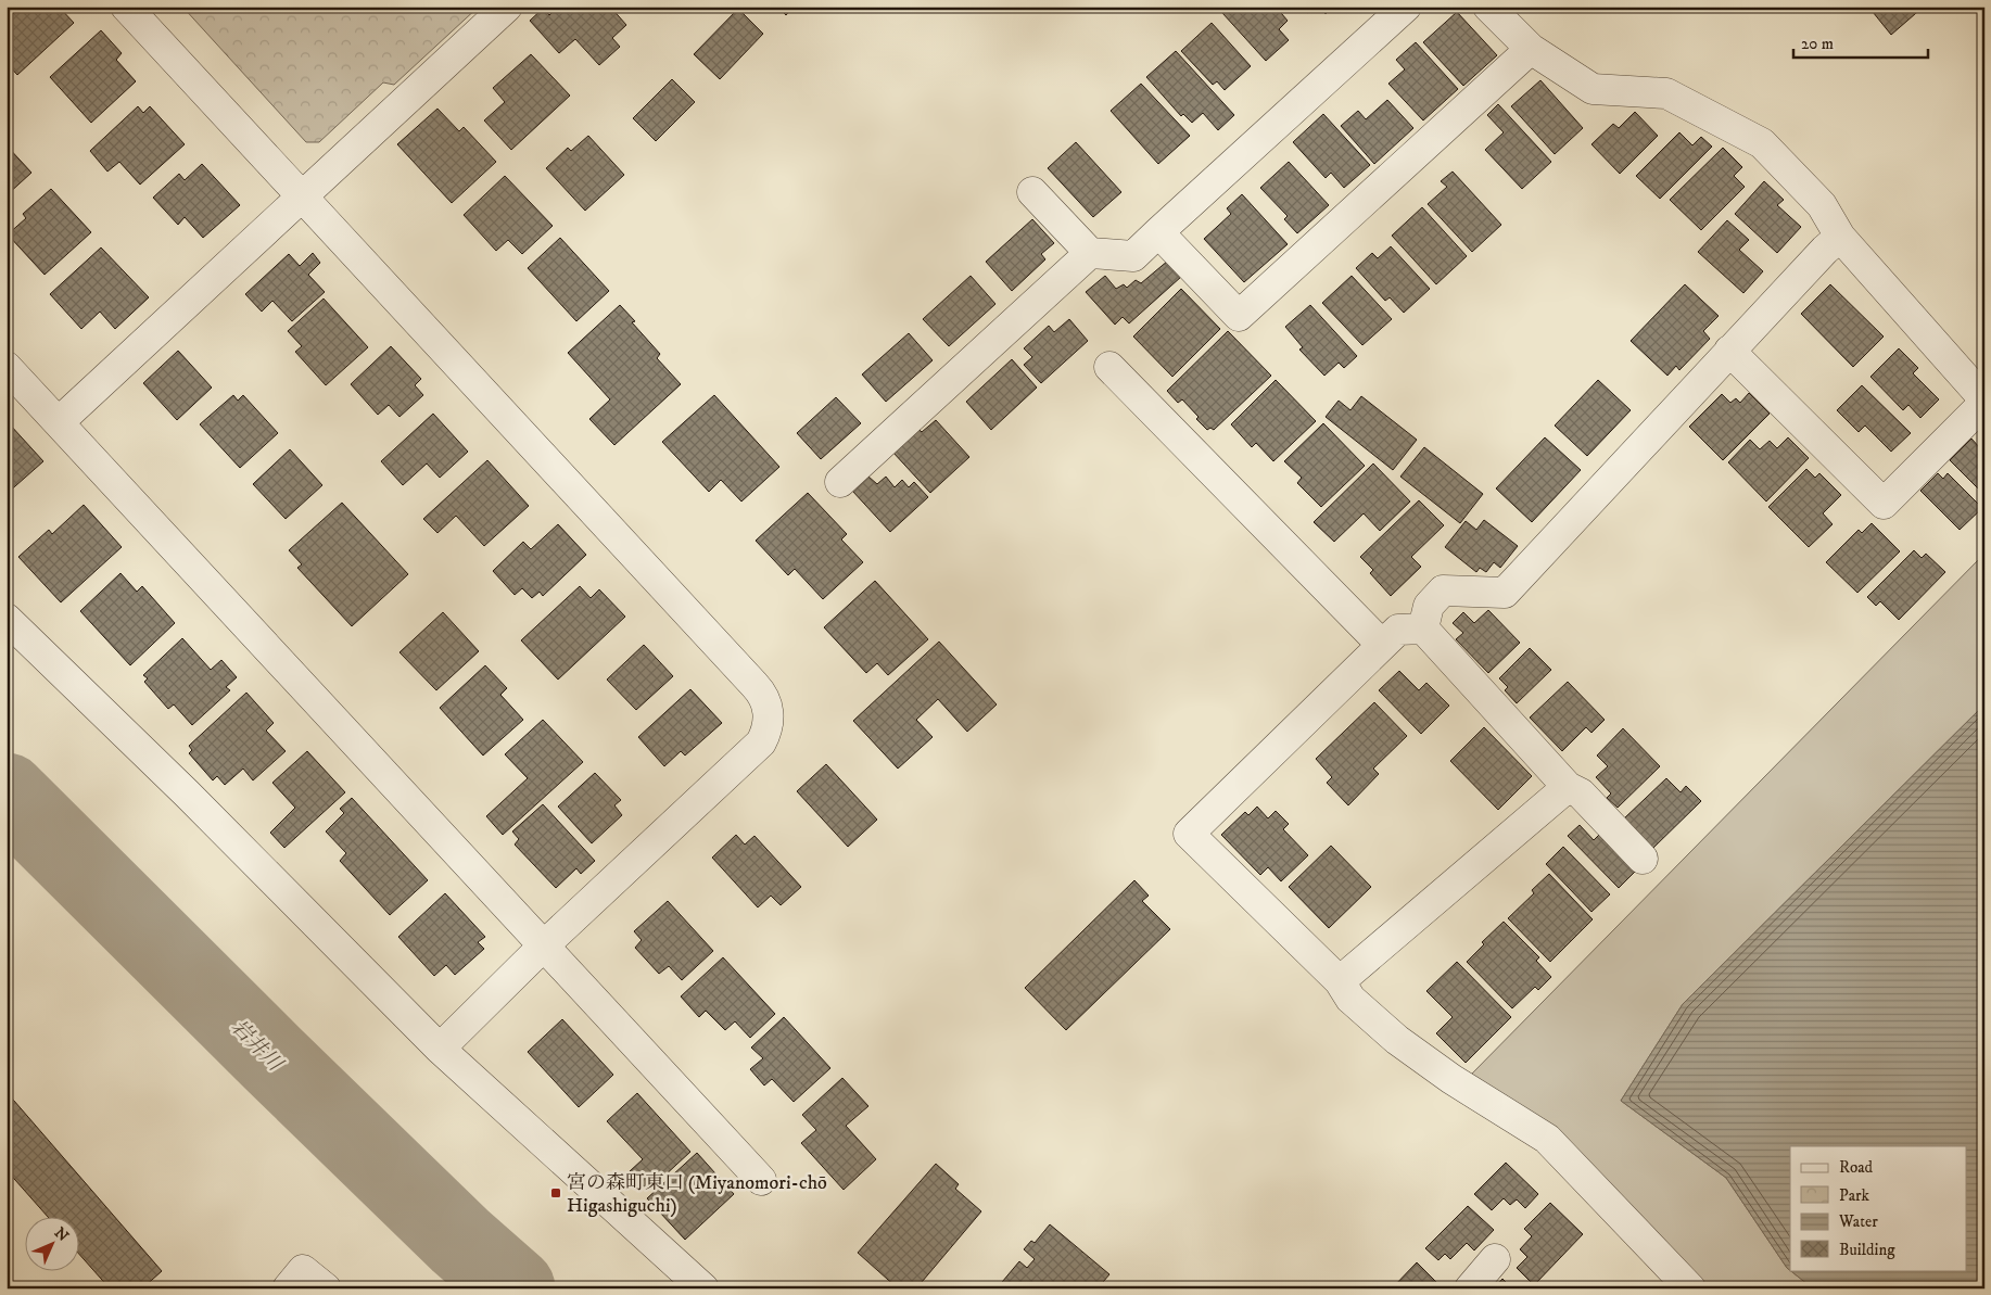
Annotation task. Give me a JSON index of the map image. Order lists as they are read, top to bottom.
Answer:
{
  "water": ["岩井川"],
  "places": {
    "transit": ["宮の森町東口 (Miyanomori-chō Higashiguchi)"]
  },
  "legend": [
    "Road",
    "Park",
    "Water",
    "Building"
  ],
  "scale_bar": "20 m",
  "north": "top right"
}
